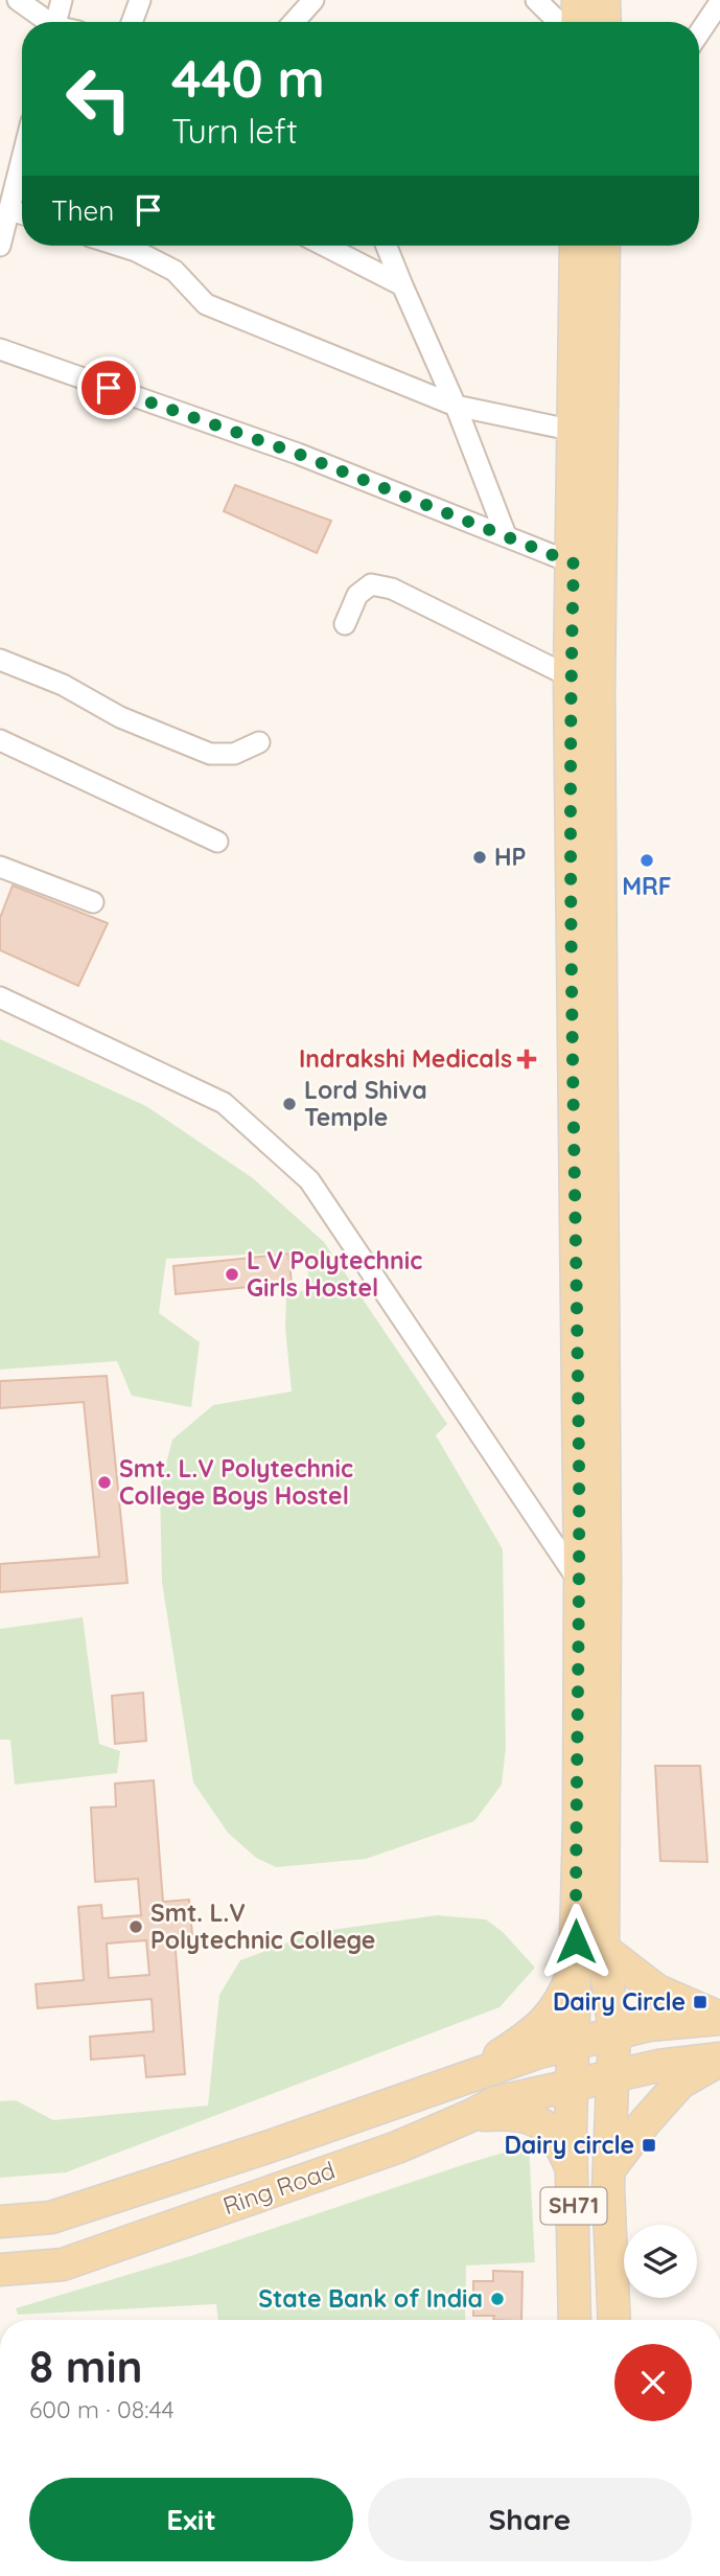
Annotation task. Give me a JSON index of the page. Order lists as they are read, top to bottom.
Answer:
{
  "streets": {
    "main road": ["Ring Road", "SH71"]
  },
  "crossings": [
    ["Ring Road", "SH71"]
  ],
  "places": {
    "other": [
      "HP",
      "MRF",
      "Lord Shiva Temple",
      "L V Polytechnic Girls Hostel",
      "Smt. L.V Polytechnic College Boys Hostel",
      "Smt. L.V Polytechnic College",
      "State Bank of India"
    ],
    "health": ["Indrakshi Medicals"],
    "transit": ["Dairy Circle", "Dairy circle"]
  },
  "page": {
    "turn": ["440 m", "Turn left"],
    "then": "Then",
    "heading": ["8 min", "600 m · 08:44"],
    "buttons": ["Exit", "Share"]
  }
}
